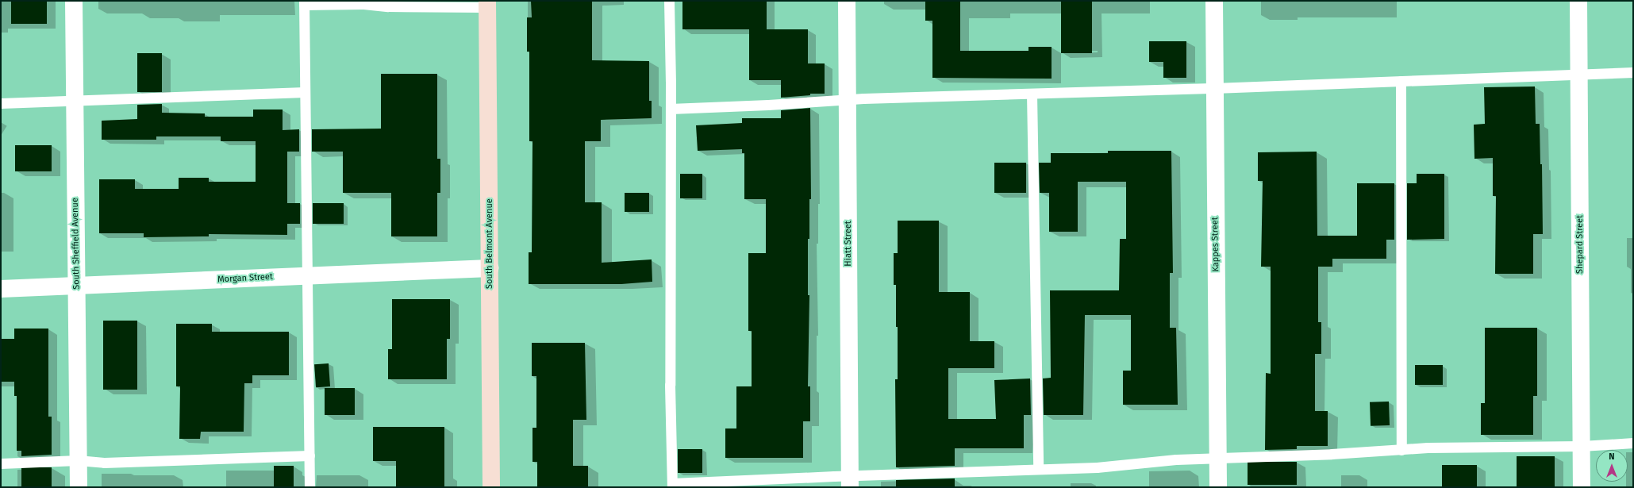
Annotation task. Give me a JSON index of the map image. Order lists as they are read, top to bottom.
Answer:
{
  "streets": {
    "main road": ["South Belmont Avenue"],
    "street": [
      "South Sheffield Avenue",
      "Hiatt Street",
      "Kappes Street",
      "Shepard Street",
      "Morgan Street"
    ]
  },
  "crossings": [
    ["South Sheffield Avenue", "Morgan Street"],
    ["South Belmont Avenue", "Morgan Street"]
  ],
  "north": "top"
}
